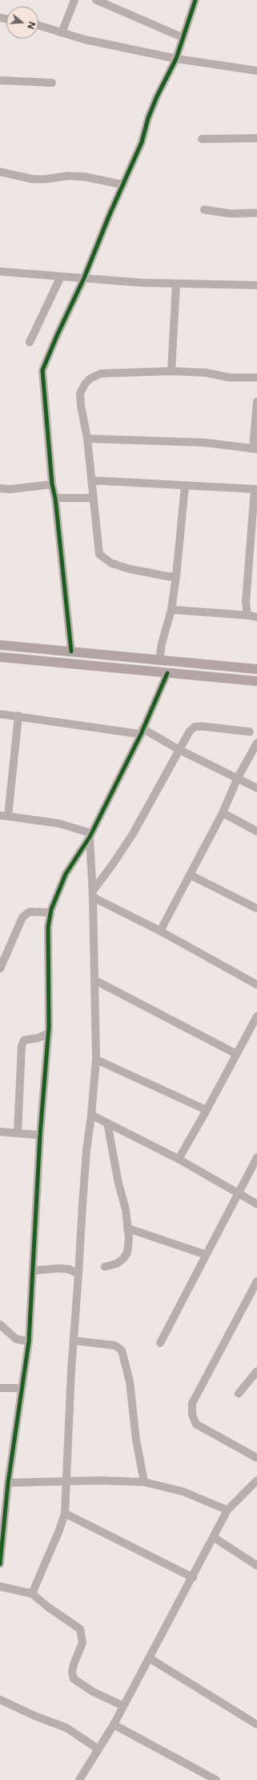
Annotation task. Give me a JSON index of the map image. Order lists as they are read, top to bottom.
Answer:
{
  "north": "right"
}
